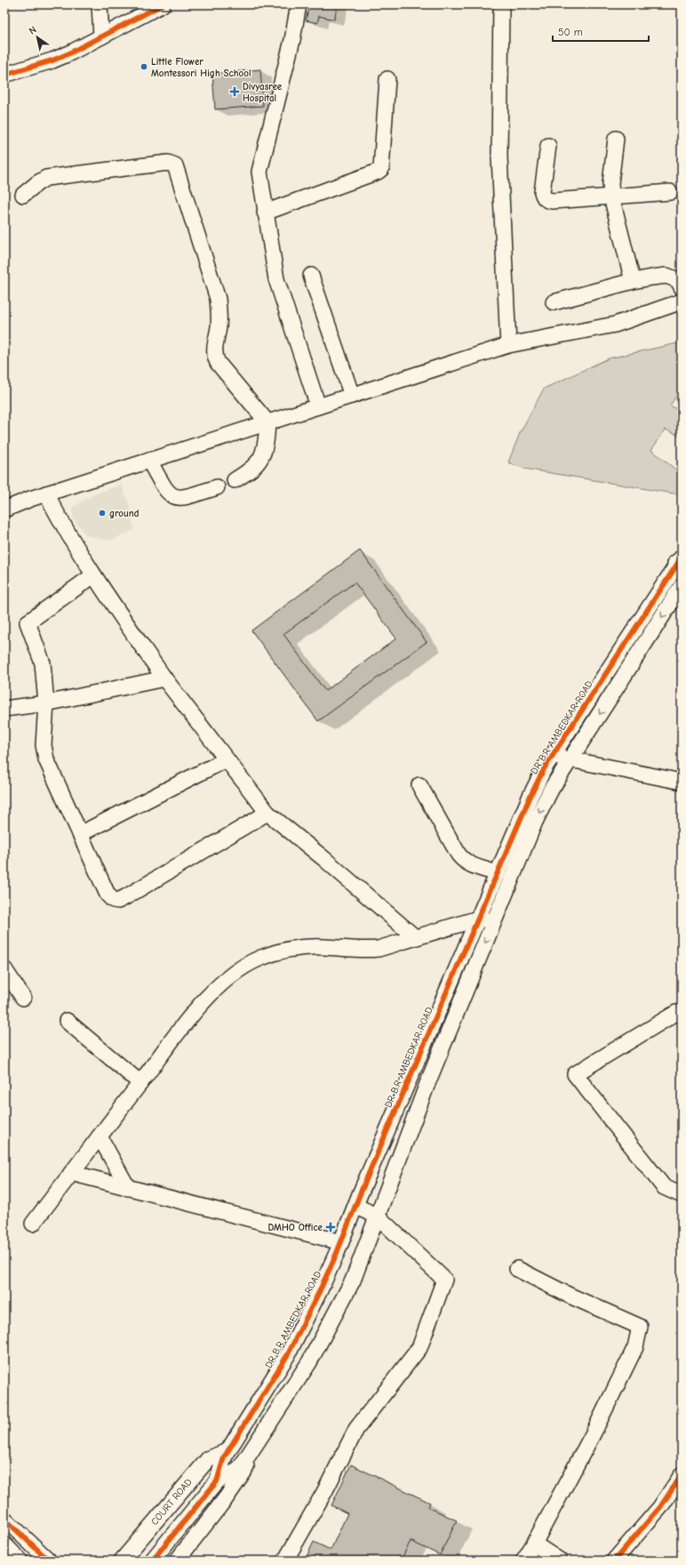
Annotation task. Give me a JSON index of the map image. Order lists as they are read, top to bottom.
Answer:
{
  "streets": {
    "street": ["DR B.R AMBEDKAR ROAD", "COURT ROAD"]
  },
  "crossings": [
    ["DR B.R AMBEDKAR ROAD", "COURT ROAD"]
  ],
  "places": {
    "other": ["Little Flower Montessori High School", "ground"],
    "health": ["Divyasree Hospital", "DMHO Office"]
  },
  "scale_bar": "50 m",
  "north": "top left"
}
